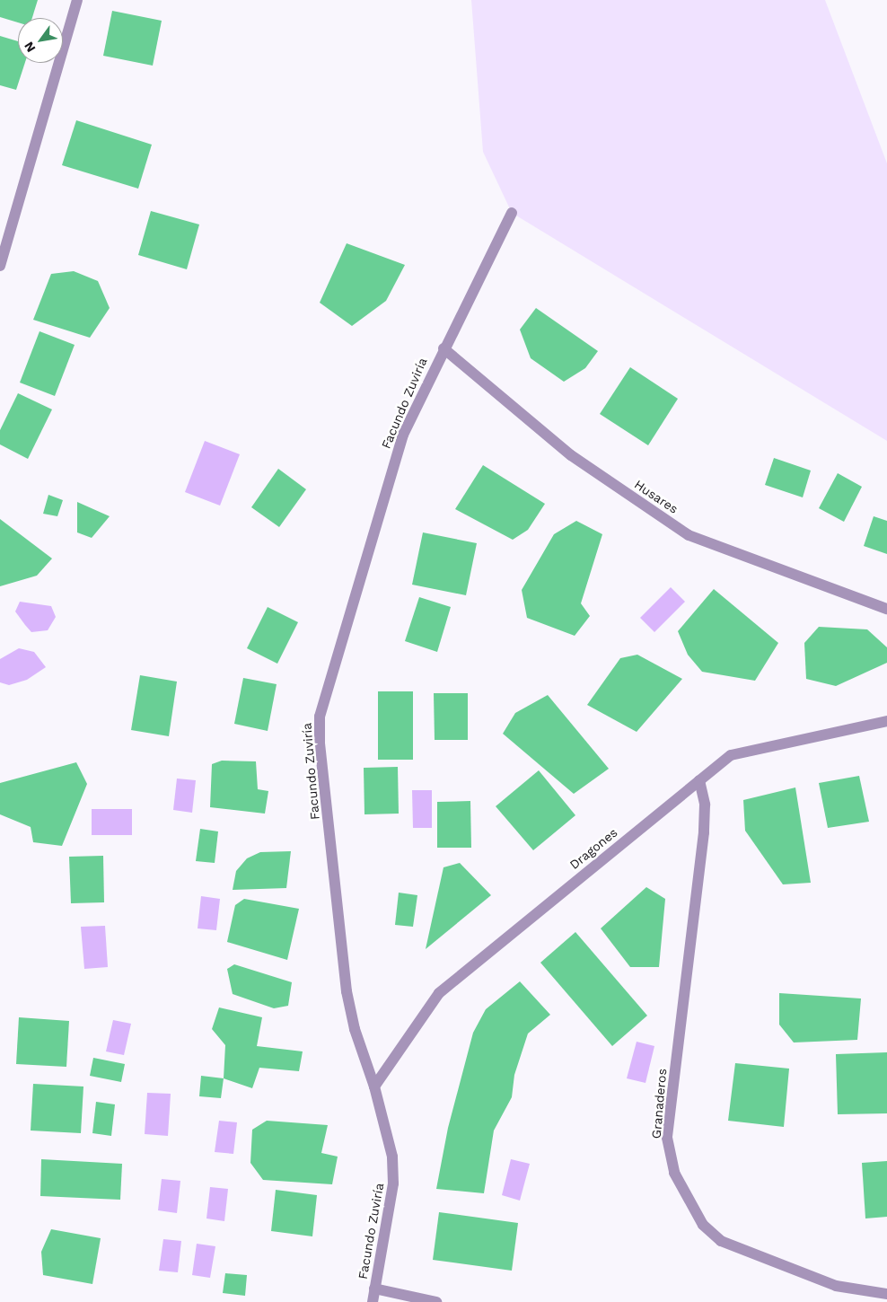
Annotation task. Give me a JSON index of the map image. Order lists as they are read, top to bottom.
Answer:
{
  "streets": {
    "street": [
      "Facundo Zuviría",
      "Husares",
      "Dragones",
      "Granaderos"
    ]
  },
  "crossings": [
    ["Facundo Zuviría", "Husares"],
    ["Facundo Zuviría", "Dragones"],
    ["Dragones", "Granaderos"]
  ],
  "north": "bottom left"
}
